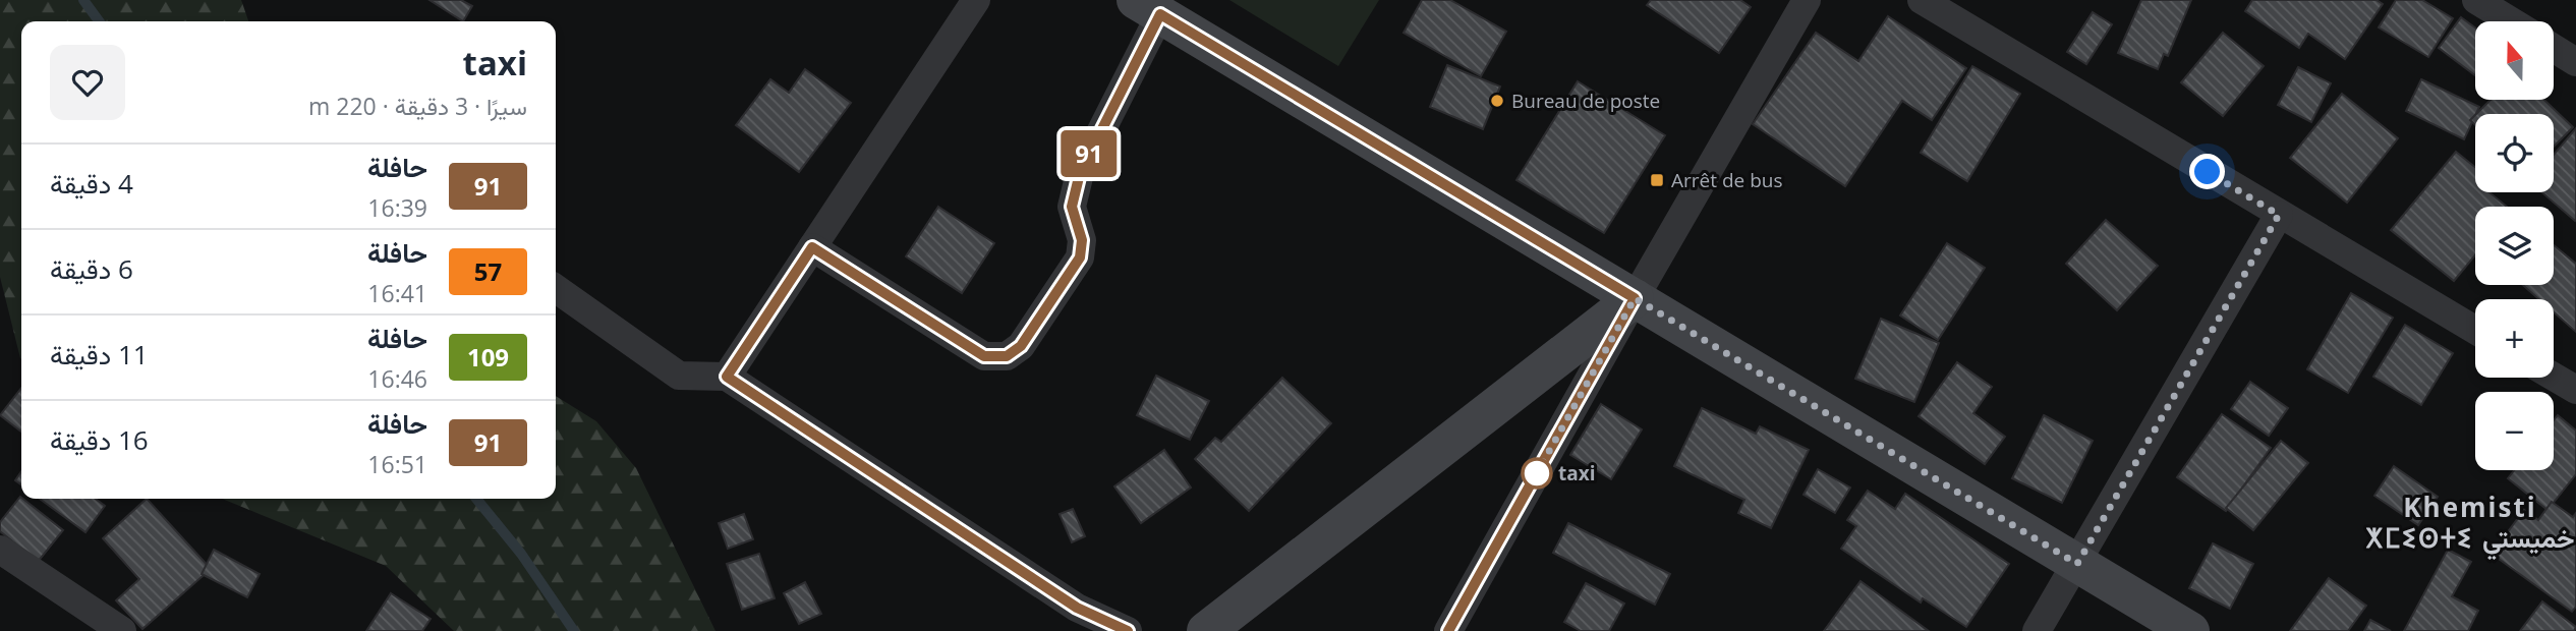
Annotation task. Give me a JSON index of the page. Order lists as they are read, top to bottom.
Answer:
{
  "districts": ["Khemisti ⵅⵎⵉⵙⵜⵉ خميستي"],
  "places": {
    "other": ["Bureau de poste", "taxi"],
    "transit": ["Arrêt de bus"]
  },
  "lines": ["bus line 91"],
  "north": "top",
  "page": {
    "on_map": "91",
    "map_buttons": ["+", "−"],
    "heading": ["taxi", "سيرًا · 3 دقيقة · 220 m"],
    "list": [
      {
        "mark": "91",
        "name": "حافلة",
        "note": "16:39",
        "value": "4 دقيقة"
      },
      {
        "mark": "57",
        "name": "حافلة",
        "note": "16:41",
        "value": "6 دقيقة"
      },
      {
        "mark": "109",
        "name": "حافلة",
        "note": "16:46",
        "value": "11 دقيقة"
      },
      {
        "mark": "91",
        "name": "حافلة",
        "note": "16:51",
        "value": "16 دقيقة"
      }
    ]
  }
}
